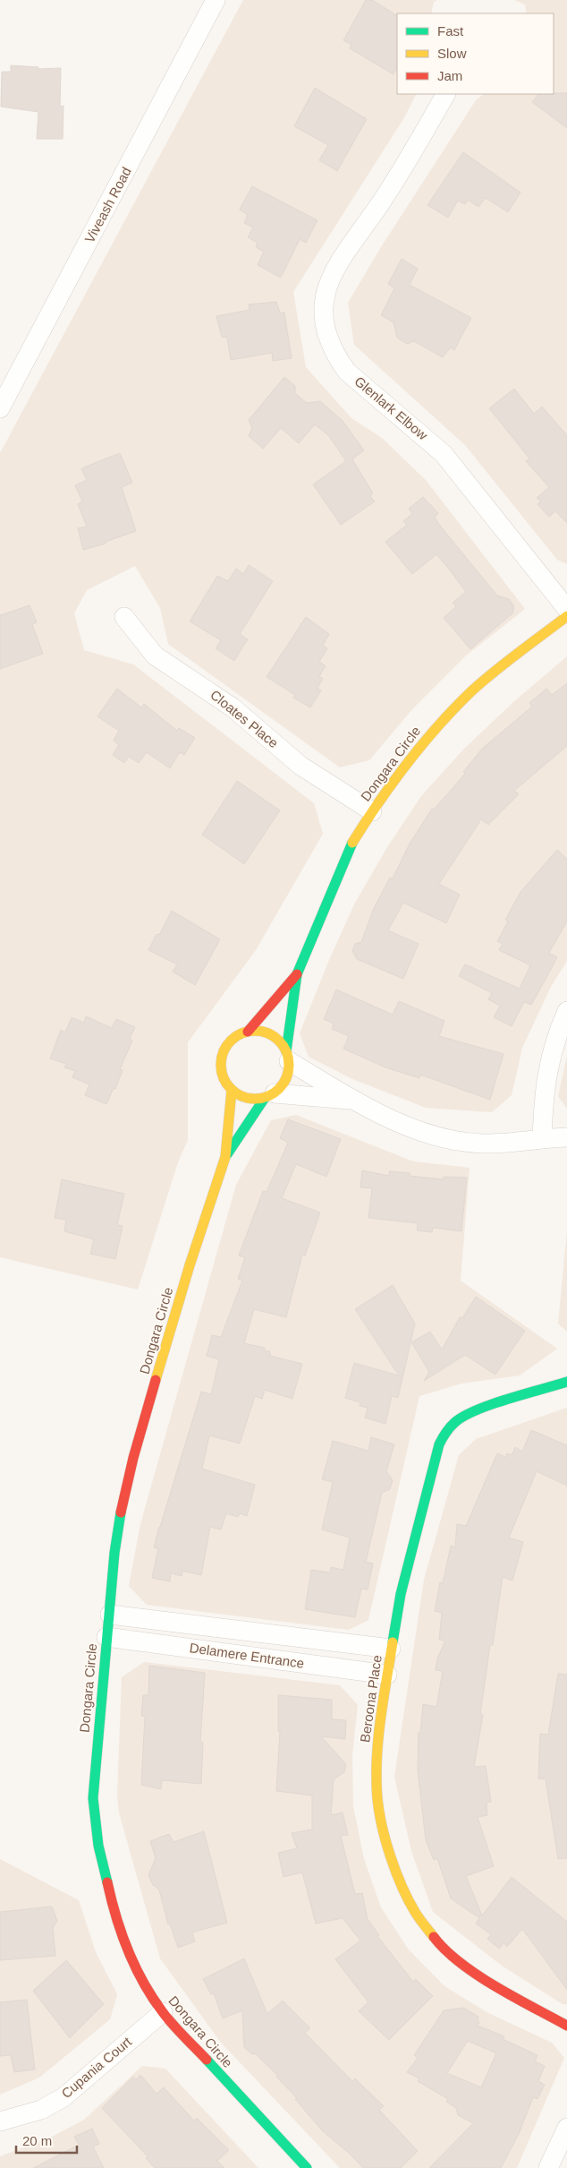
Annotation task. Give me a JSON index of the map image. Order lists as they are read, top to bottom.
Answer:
{
  "streets": {
    "street": [
      "Viveash Road",
      "Glenlark Elbow",
      "Cloates Place",
      "Dongara Circle",
      "Delamere Entrance",
      "Beroona Place",
      "Cupania Court"
    ]
  },
  "crossings": [
    ["Cloates Place", "Dongara Circle"],
    ["Dongara Circle", "Delamere Entrance"],
    ["Dongara Circle", "Cupania Court"],
    ["Delamere Entrance", "Beroona Place"]
  ],
  "legend": ["Fast", "Slow", "Jam"],
  "scale_bar": "20 m"
}
